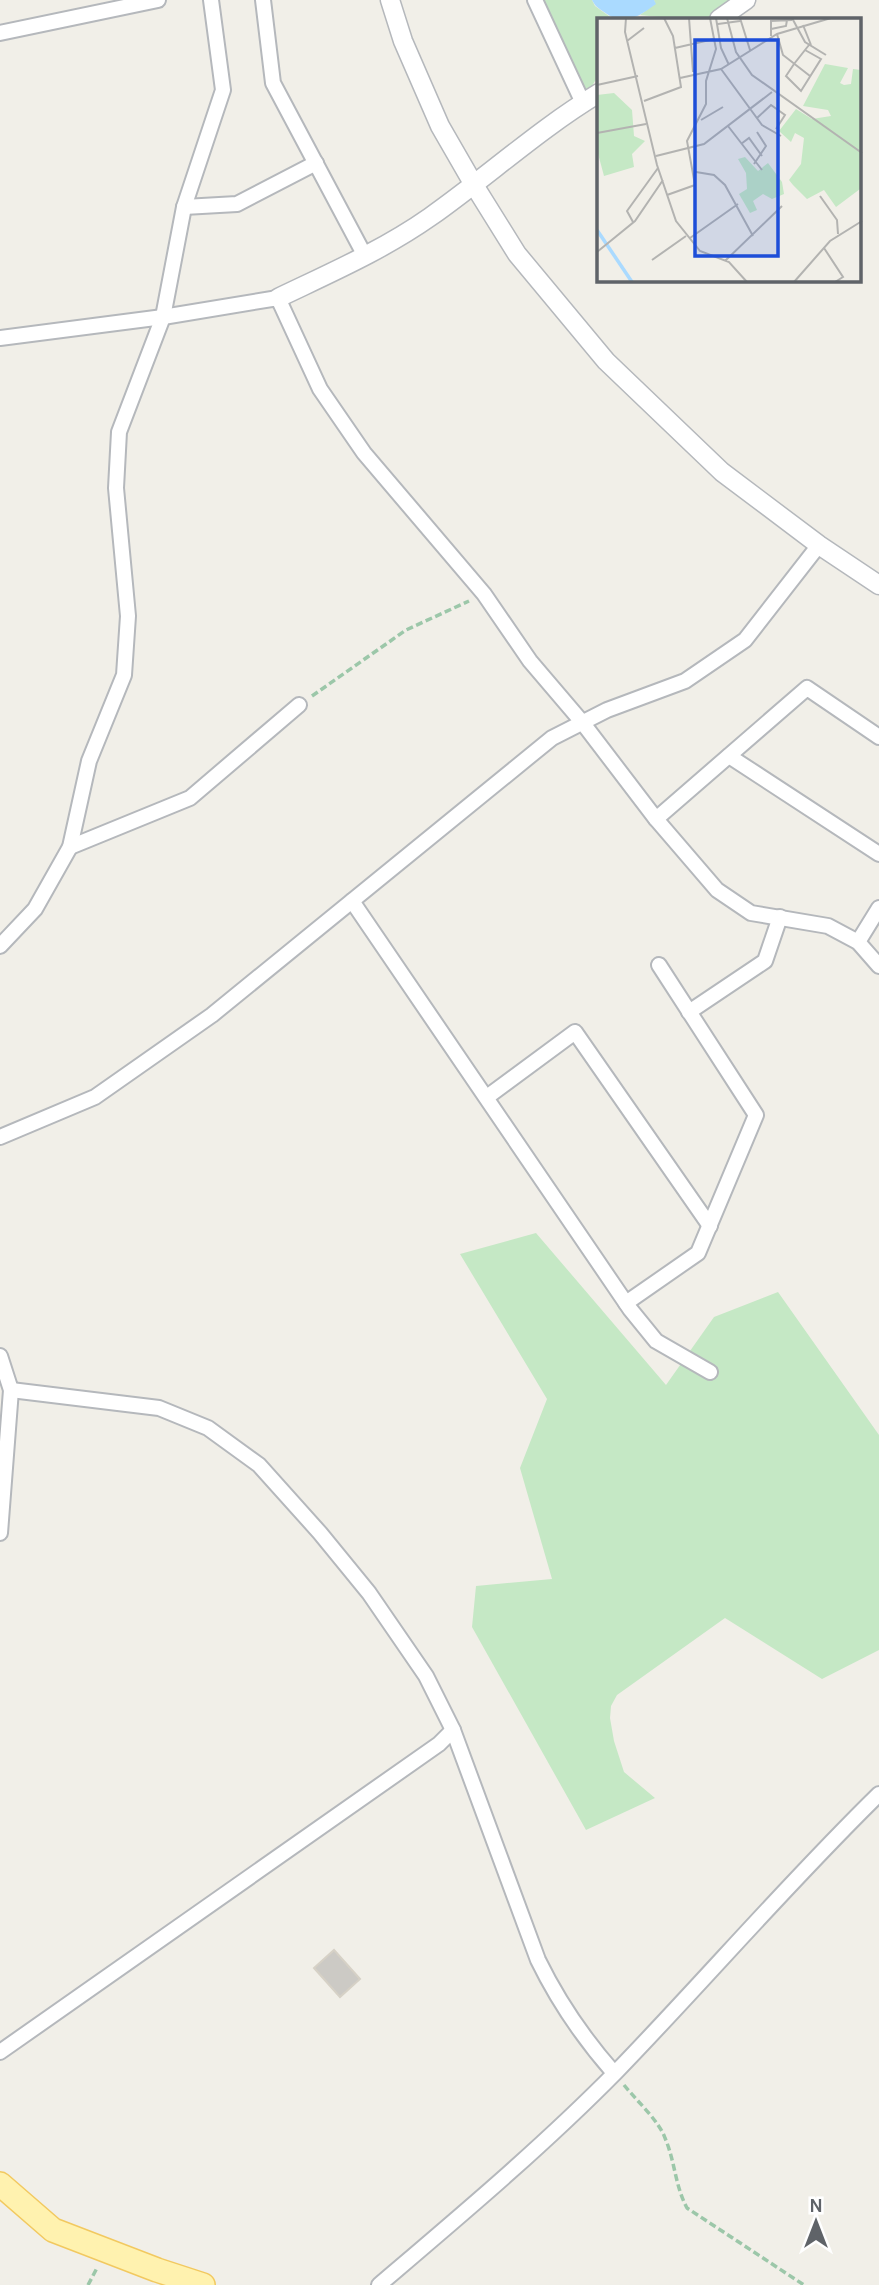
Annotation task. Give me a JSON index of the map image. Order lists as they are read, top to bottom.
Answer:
{
  "north": "top"
}
